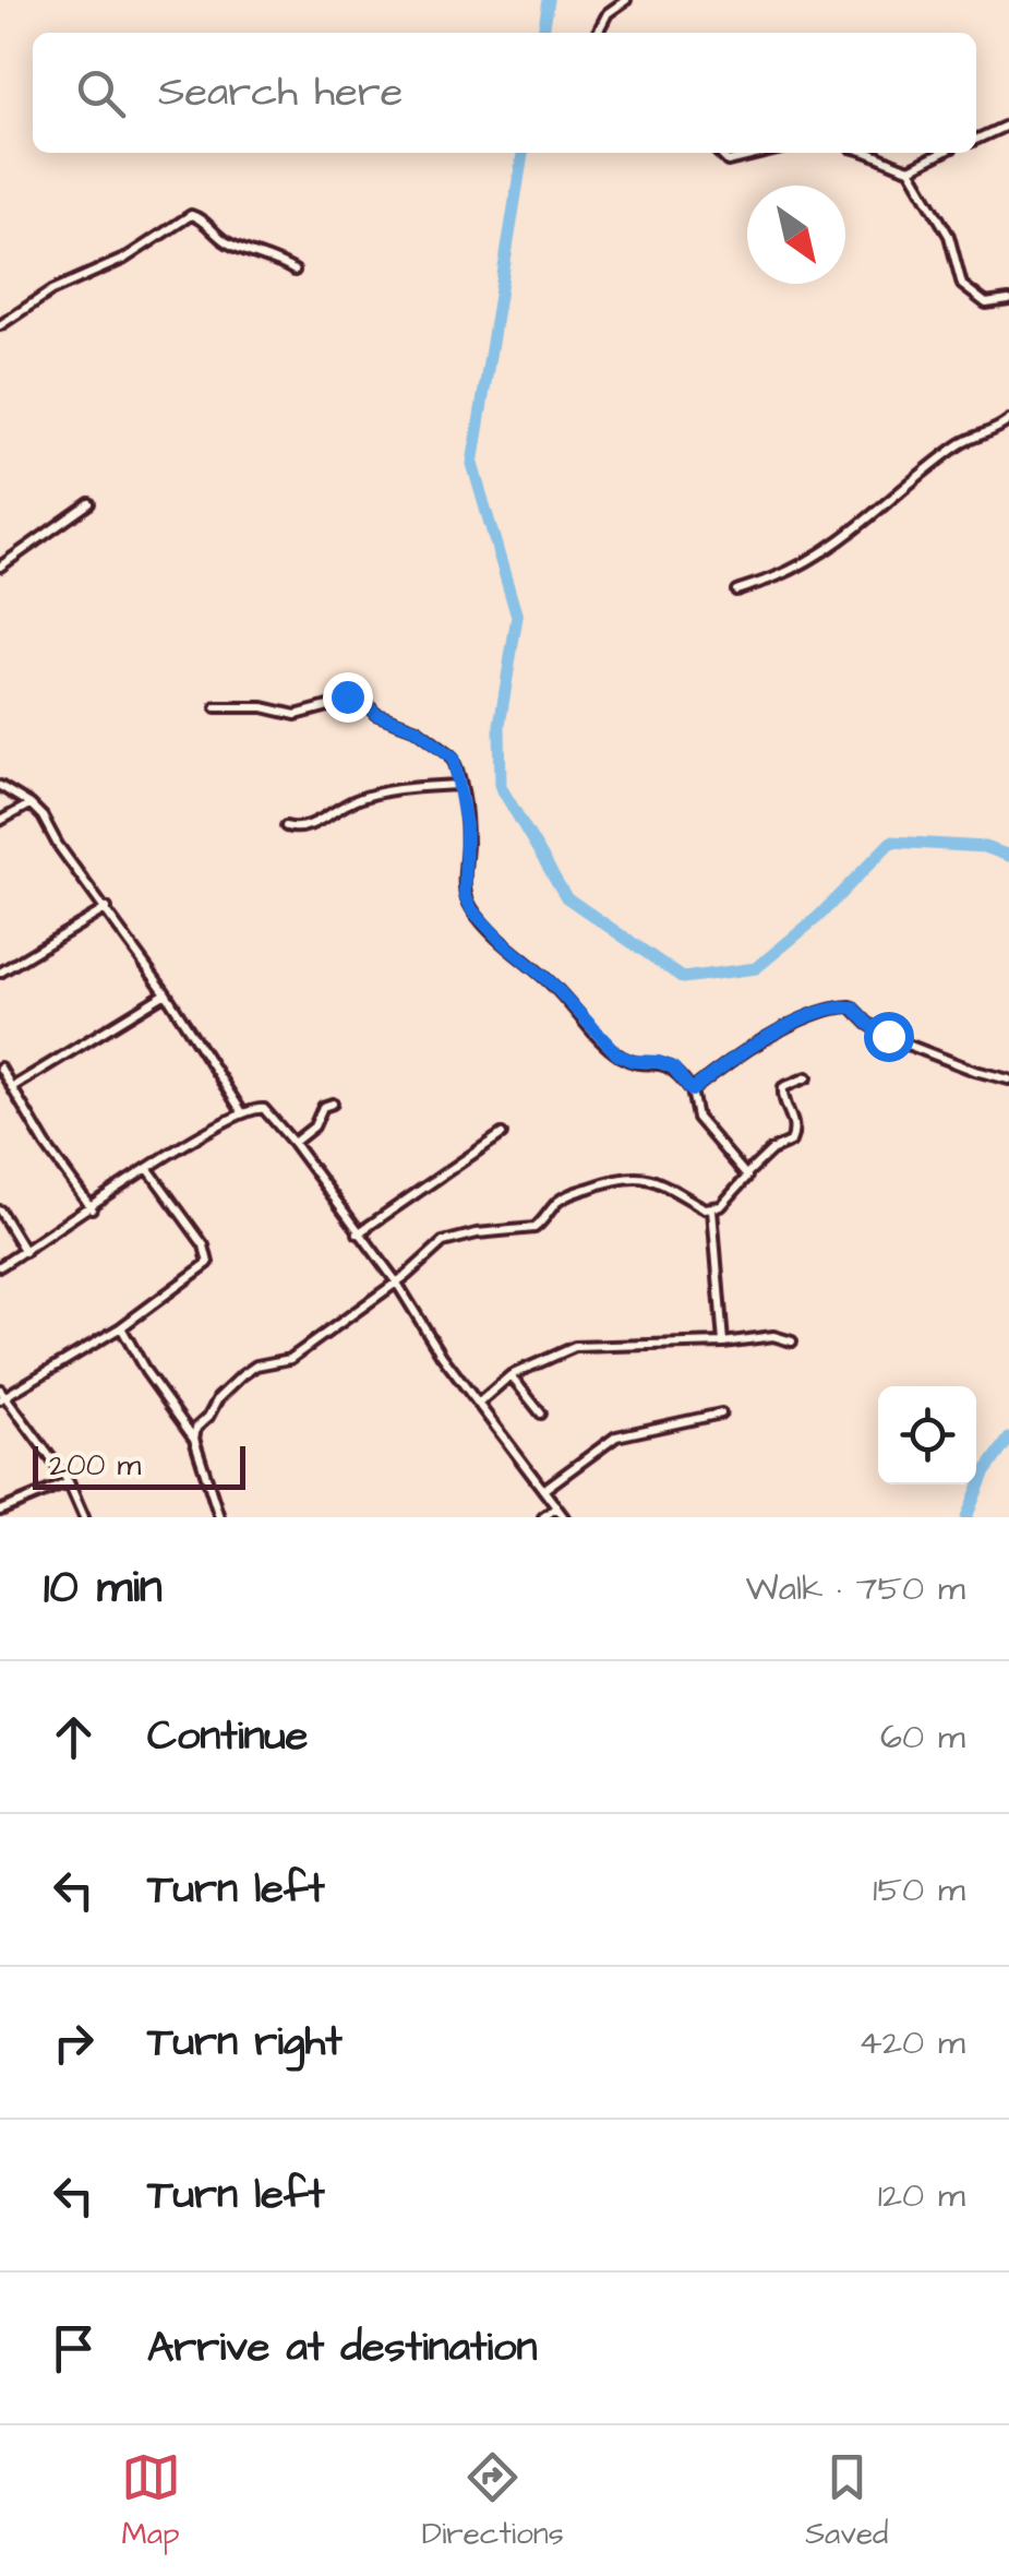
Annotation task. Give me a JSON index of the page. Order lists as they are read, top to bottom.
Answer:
{
  "scale_bar": "200 m",
  "north": "bottom right",
  "page": {
    "search": "Search here",
    "scale": "200 m",
    "heading": ["10 min", "Walk · 750 m"],
    "list": [
      ["Continue", "60 m"],
      ["Turn left", "150 m"],
      ["Turn right", "420 m"],
      ["Turn left", "120 m"],
      "Arrive at destination"
    ],
    "nav": ["Map", "Directions", "Saved"]
  }
}
